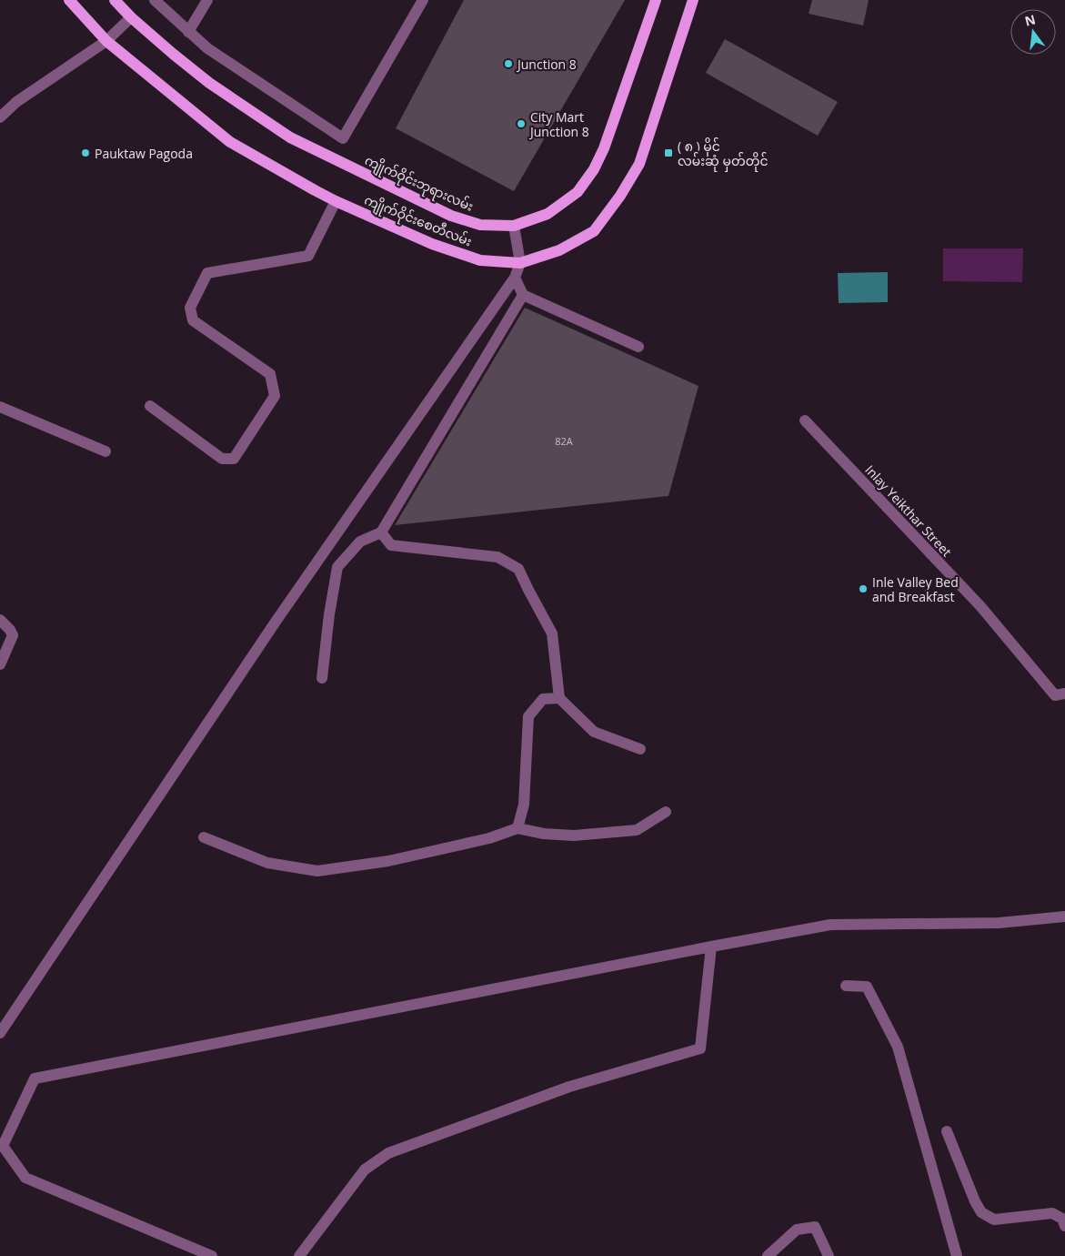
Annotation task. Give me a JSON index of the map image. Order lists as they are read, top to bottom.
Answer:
{
  "streets": {
    "main road": ["ကျိုက်ဝိုင်းဘုရားလမ်း", "ကျိုက်ဝိုင်းစေတီလမ်း"],
    "street": ["Inlay Yeikthar Street"]
  },
  "places": {
    "other": [
      "Junction 8",
      "City Mart Junction 8",
      "Pauktaw Pagoda",
      "Inle Valley Bed and Breakfast"
    ],
    "transit": ["( ၈ ) မိုင် လမ်းဆုံ မှတ်တိုင်"]
  },
  "house_numbers": ["82A"],
  "north": "top"
}
